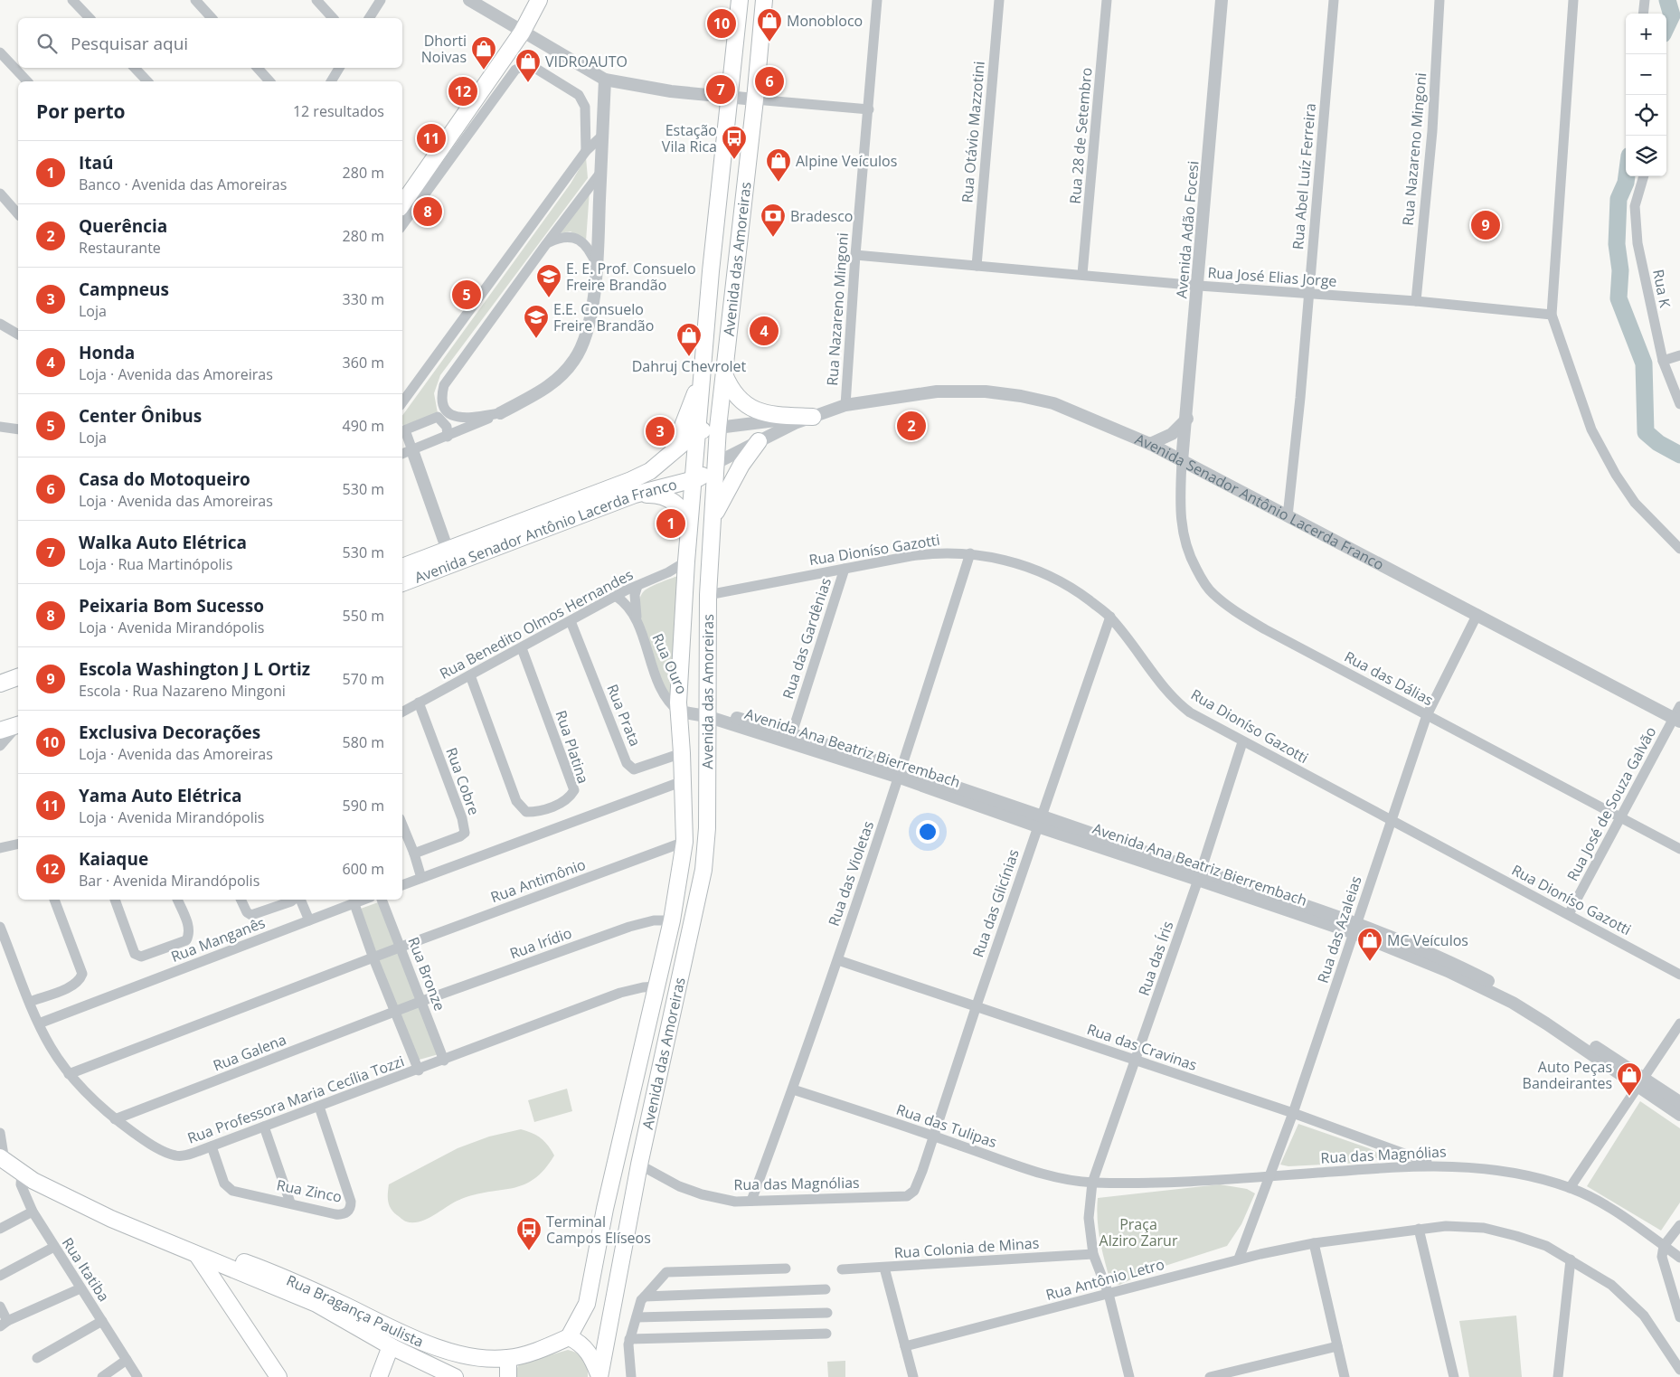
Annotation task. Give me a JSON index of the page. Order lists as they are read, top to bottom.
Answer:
{
  "streets": {
    "main road": ["Avenida das Amoreiras", "Avenida Senador Antônio Lacerda Franco", "Rua Bragança Paulista"],
    "street": [
      "Rua Otávio Mazzotini",
      "Rua 28 de Setembro",
      "Rua Nazareno Mingoni",
      "Rua Abel Luíz Ferreira",
      "Avenida Adão Focesi",
      "Rua José Elias Jorge",
      "Rua K",
      "Rua Dioníso Gazotti",
      "Rua Benedito Olmos Hernandes",
      "Rua das Gardênias",
      "Rua Ouro",
      "Rua das Dálias",
      "Rua Prata",
      "Rua Platina",
      "Avenida Ana Beatriz Bierrembach",
      "Rua Cobre",
      "Rua José de Souza Galvão",
      "Rua das Violetas",
      "Rua Antimônio",
      "Rua das Glicínias",
      "Rua das Azaleias",
      "Rua Manganês",
      "Rua Irídio",
      "Rua das Íris",
      "Rua Bronze",
      "Rua das Cravinas",
      "Rua Galena",
      "Rua Professora Maria Cecília Tozzi",
      "Rua das Tulipas",
      "Rua das Magnólias",
      "Rua Zinco",
      "Rua Colonia de Minas",
      "Rua Itatiba",
      "Rua Antônio Letro"
    ]
  },
  "crossings": [
    ["Rua Otávio Mazzotini", "Rua José Elias Jorge"],
    ["Rua 28 de Setembro", "Rua José Elias Jorge"],
    ["Rua Nazareno Mingoni", "Rua José Elias Jorge"],
    ["Rua Nazareno Mingoni", "Avenida Senador Antônio Lacerda Franco"],
    ["Rua Abel Luíz Ferreira", "Rua José Elias Jorge"],
    ["Rua Abel Luíz Ferreira", "Avenida Senador Antônio Lacerda Franco"],
    ["Avenida Adão Focesi", "Rua José Elias Jorge"],
    ["Avenida Adão Focesi", "Avenida Senador Antônio Lacerda Franco"],
    ["Avenida Adão Focesi", "Rua das Dálias"],
    ["Avenida das Amoreiras", "Avenida Senador Antônio Lacerda Franco"],
    ["Avenida das Amoreiras", "Rua Dioníso Gazotti"],
    ["Avenida das Amoreiras", "Rua Benedito Olmos Hernandes"],
    ["Avenida das Amoreiras", "Rua Ouro"],
    ["Avenida das Amoreiras", "Rua Prata"],
    ["Avenida das Amoreiras", "Avenida Ana Beatriz Bierrembach"],
    ["Avenida das Amoreiras", "Rua Antimônio"],
    ["Avenida das Amoreiras", "Rua Irídio"],
    ["Avenida das Amoreiras", "Rua Professora Maria Cecília Tozzi"],
    ["Avenida das Amoreiras", "Rua das Magnólias"],
    ["Avenida das Amoreiras", "Rua Bragança Paulista"],
    ["Avenida Senador Antônio Lacerda Franco", "Rua das Dálias"],
    ["Avenida Senador Antônio Lacerda Franco", "Rua José de Souza Galvão"],
    ["Avenida Senador Antônio Lacerda Franco", "Rua das Azaleias"],
    ["Rua Dioníso Gazotti", "Rua das Gardênias"],
    ["Rua Dioníso Gazotti", "Rua José de Souza Galvão"],
    ["Rua Dioníso Gazotti", "Rua das Violetas"],
    ["Rua Dioníso Gazotti", "Rua das Glicínias"],
    ["Rua Dioníso Gazotti", "Rua das Azaleias"],
    ["Rua Dioníso Gazotti", "Rua das Íris"],
    ["Rua Benedito Olmos Hernandes", "Rua Ouro"],
    ["Rua Benedito Olmos Hernandes", "Rua Prata"],
    ["Rua Benedito Olmos Hernandes", "Rua Platina"],
    ["Rua Benedito Olmos Hernandes", "Rua Cobre"],
    ["Rua das Gardênias", "Avenida Ana Beatriz Bierrembach"],
    ["Rua Ouro", "Avenida Ana Beatriz Bierrembach"],
    ["Rua das Dálias", "Rua José de Souza Galvão"],
    ["Rua das Dálias", "Rua das Azaleias"],
    ["Avenida Ana Beatriz Bierrembach", "Rua das Violetas"],
    ["Avenida Ana Beatriz Bierrembach", "Rua das Glicínias"],
    ["Avenida Ana Beatriz Bierrembach", "Rua das Azaleias"],
    ["Avenida Ana Beatriz Bierrembach", "Rua das Íris"],
    ["Rua das Violetas", "Rua das Cravinas"],
    ["Rua das Violetas", "Rua das Tulipas"],
    ["Rua das Violetas", "Rua das Magnólias"],
    ["Rua Antimônio", "Rua Bronze"],
    ["Rua das Glicínias", "Rua das Cravinas"],
    ["Rua das Glicínias", "Rua das Tulipas"],
    ["Rua das Glicínias", "Rua das Magnólias"],
    ["Rua das Azaleias", "Rua das Cravinas"],
    ["Rua das Azaleias", "Rua das Magnólias"],
    ["Rua das Azaleias", "Rua Antônio Letro"],
    ["Rua Manganês", "Rua Professora Maria Cecília Tozzi"],
    ["Rua Irídio", "Rua Bronze"],
    ["Rua Irídio", "Rua Galena"],
    ["Rua das Íris", "Rua das Cravinas"],
    ["Rua das Íris", "Rua das Tulipas"],
    ["Rua das Íris", "Rua das Magnólias"],
    ["Rua das Íris", "Rua Colonia de Minas"],
    ["Rua das Íris", "Rua Antônio Letro"],
    ["Rua Bronze", "Rua Galena"],
    ["Rua Bronze", "Rua Professora Maria Cecília Tozzi"],
    ["Rua das Cravinas", "Rua das Magnólias"],
    ["Rua Galena", "Rua Professora Maria Cecília Tozzi"],
    ["Rua Professora Maria Cecília Tozzi", "Rua Zinco"],
    ["Rua das Tulipas", "Rua das Magnólias"],
    ["Rua Itatiba", "Rua Bragança Paulista"]
  ],
  "parks": ["Praça Alziro Zarur"],
  "places": {
    "shop": [
      "Monobloco",
      "Dhorti Noivas",
      "VIDROAUTO",
      "Alpine Veículos",
      "Dahruj Chevrolet",
      "MC Veículos",
      "Auto Peças Bandeirantes"
    ],
    "bus stop": ["Estação Vila Rica", "Terminal Campos Elíseos"],
    "bank": ["Bradesco"],
    "school or university": ["E. E. Prof. Consuelo Freire Brandão", "E.E. Consuelo Freire Brandão"]
  },
  "page": {
    "pins": [
      "10",
      "6",
      "7",
      "12",
      "11",
      "8",
      "9",
      "5",
      "4",
      "2",
      "3",
      "1"
    ],
    "map_buttons": ["+", "−"],
    "search": "Pesquisar aqui",
    "heading": ["Por perto", "12 resultados"],
    "list": [
      {
        "mark": "1",
        "name": "Itaú",
        "note": "Banco · Avenida das Amoreiras",
        "value": "280 m"
      },
      {
        "mark": "2",
        "name": "Querência",
        "note": "Restaurante",
        "value": "280 m"
      },
      {
        "mark": "3",
        "name": "Campneus",
        "note": "Loja",
        "value": "330 m"
      },
      {
        "mark": "4",
        "name": "Honda",
        "note": "Loja · Avenida das Amoreiras",
        "value": "360 m"
      },
      {
        "mark": "5",
        "name": "Center Ônibus",
        "note": "Loja",
        "value": "490 m"
      },
      {
        "mark": "6",
        "name": "Casa do Motoqueiro",
        "note": "Loja · Avenida das Amoreiras",
        "value": "530 m"
      },
      {
        "mark": "7",
        "name": "Walka Auto Elétrica",
        "note": "Loja · Rua Martinópolis",
        "value": "530 m"
      },
      {
        "mark": "8",
        "name": "Peixaria Bom Sucesso",
        "note": "Loja · Avenida Mirandópolis",
        "value": "550 m"
      },
      {
        "mark": "9",
        "name": "Escola Washington J L Ortiz",
        "note": "Escola · Rua Nazareno Mingoni",
        "value": "570 m"
      },
      {
        "mark": "10",
        "name": "Exclusiva Decorações",
        "note": "Loja · Avenida das Amoreiras",
        "value": "580 m"
      },
      {
        "mark": "11",
        "name": "Yama Auto Elétrica",
        "note": "Loja · Avenida Mirandópolis",
        "value": "590 m"
      },
      {
        "mark": "12",
        "name": "Kaiaque",
        "note": "Bar · Avenida Mirandópolis",
        "value": "600 m"
      }
    ]
  }
}
